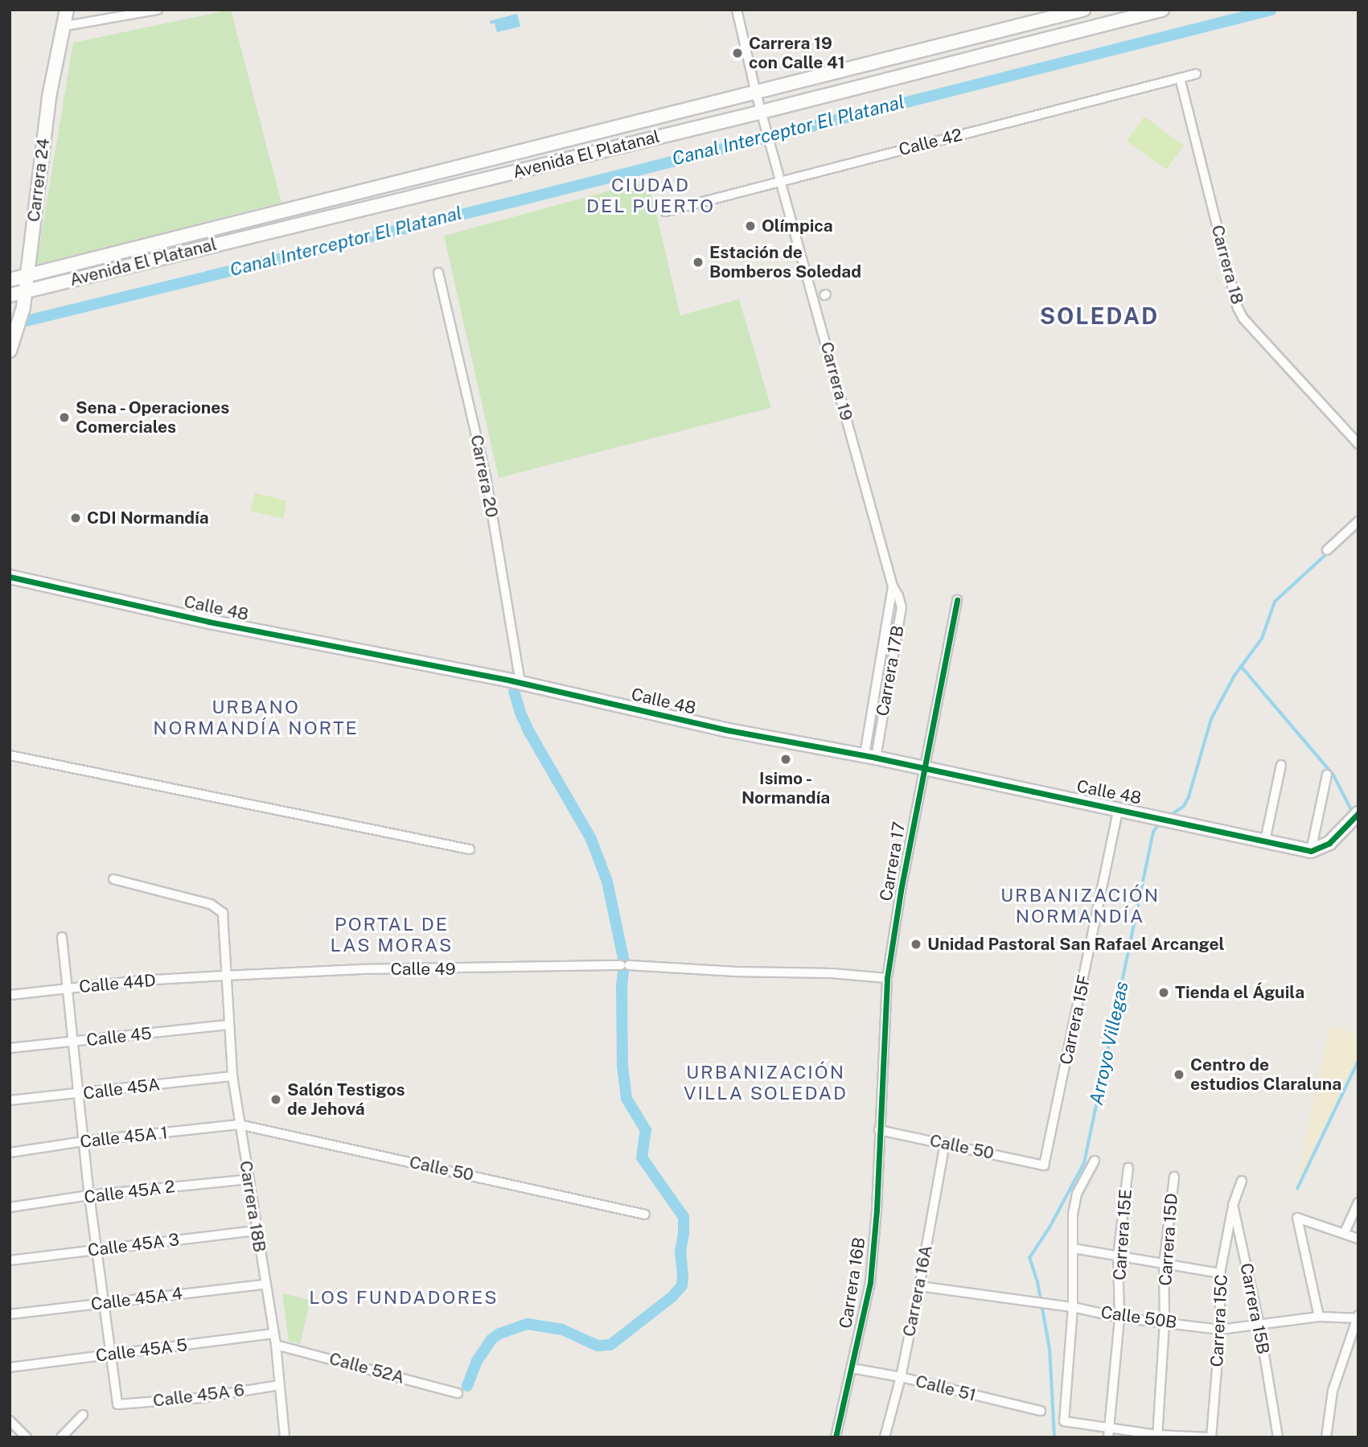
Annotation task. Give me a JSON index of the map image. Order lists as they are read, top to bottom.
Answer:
{
  "streets": {
    "main road": ["Avenida El Platanal", "Carrera 24", "Calle 48"],
    "street": [
      "Calle 42",
      "Carrera 18",
      "Carrera 19",
      "Carrera 20",
      "Carrera 17",
      "Calle 49",
      "Calle 44D",
      "Carrera 15F",
      "Calle 45",
      "Calle 45A",
      "Calle 45A 1",
      "Calle 50",
      "Calle 45A 2",
      "Carrera 18B",
      "Carrera 15E",
      "Carrera 15D",
      "Calle 45A 3",
      "Carrera 16B",
      "Carrera 16A",
      "Calle 45A 4",
      "Carrera 15B",
      "Calle 50B",
      "Carrera 15C",
      "Calle 45A 5",
      "Calle 52A",
      "Calle 51",
      "Calle 45A 6"
    ]
  },
  "crossings": [
    ["Calle 42", "Carrera 18"],
    ["Calle 42", "Carrera 19"],
    ["Avenida El Platanal", "Carrera 24"],
    ["Avenida El Platanal", "Carrera 19"],
    ["Carrera 19", "Calle 48"],
    ["Carrera 20", "Calle 48"],
    ["Calle 48", "Carrera 17"],
    ["Calle 48", "Carrera 15F"],
    ["Carrera 17", "Calle 49"],
    ["Carrera 17", "Calle 50"],
    ["Carrera 17", "Carrera 16B"],
    ["Calle 49", "Calle 44D"],
    ["Calle 49", "Carrera 18B"],
    ["Calle 44D", "Carrera 18B"],
    ["Carrera 15F", "Calle 50"],
    ["Calle 45", "Carrera 18B"],
    ["Calle 45A", "Carrera 18B"],
    ["Calle 45A 1", "Calle 50"],
    ["Calle 45A 1", "Carrera 18B"],
    ["Calle 50", "Carrera 18B"],
    ["Calle 50", "Carrera 16B"],
    ["Calle 50", "Carrera 16A"],
    ["Calle 45A 2", "Carrera 18B"],
    ["Carrera 18B", "Calle 45A 3"],
    ["Carrera 18B", "Calle 45A 4"],
    ["Carrera 18B", "Calle 45A 5"],
    ["Carrera 18B", "Calle 52A"],
    ["Carrera 18B", "Calle 45A 6"],
    ["Carrera 15E", "Calle 50B"],
    ["Carrera 15D", "Calle 50B"],
    ["Carrera 16B", "Calle 51"],
    ["Carrera 16A", "Calle 50B"],
    ["Carrera 16A", "Calle 51"],
    ["Carrera 15B", "Calle 50B"],
    ["Carrera 15B", "Carrera 15C"],
    ["Calle 50B", "Carrera 15C"],
    ["Calle 45A 5", "Calle 45A 6"]
  ],
  "districts": [
    "CIUDAD DEL PUERTO",
    "SOLEDAD",
    "URBANO NORMANDÍA NORTE",
    "URBANIZACIÓN NORMANDÍA",
    "PORTAL DE LAS MORAS",
    "URBANIZACIÓN VILLA SOLEDAD",
    "LOS FUNDADORES"
  ],
  "water": ["Canal Interceptor El Platanal", "Arroyo Villegas"],
  "places": [
    "Carrera 19 con Calle 41",
    "Olímpica",
    "Estación de Bomberos Soledad",
    "Sena - Operaciones Comerciales",
    "CDI Normandía",
    "Isimo - Normandía",
    "Unidad Pastoral San Rafael Arcangel",
    "Tienda el Águila",
    "Centro de estudios Claraluna",
    "Salón Testigos de Jehová"
  ]
}
